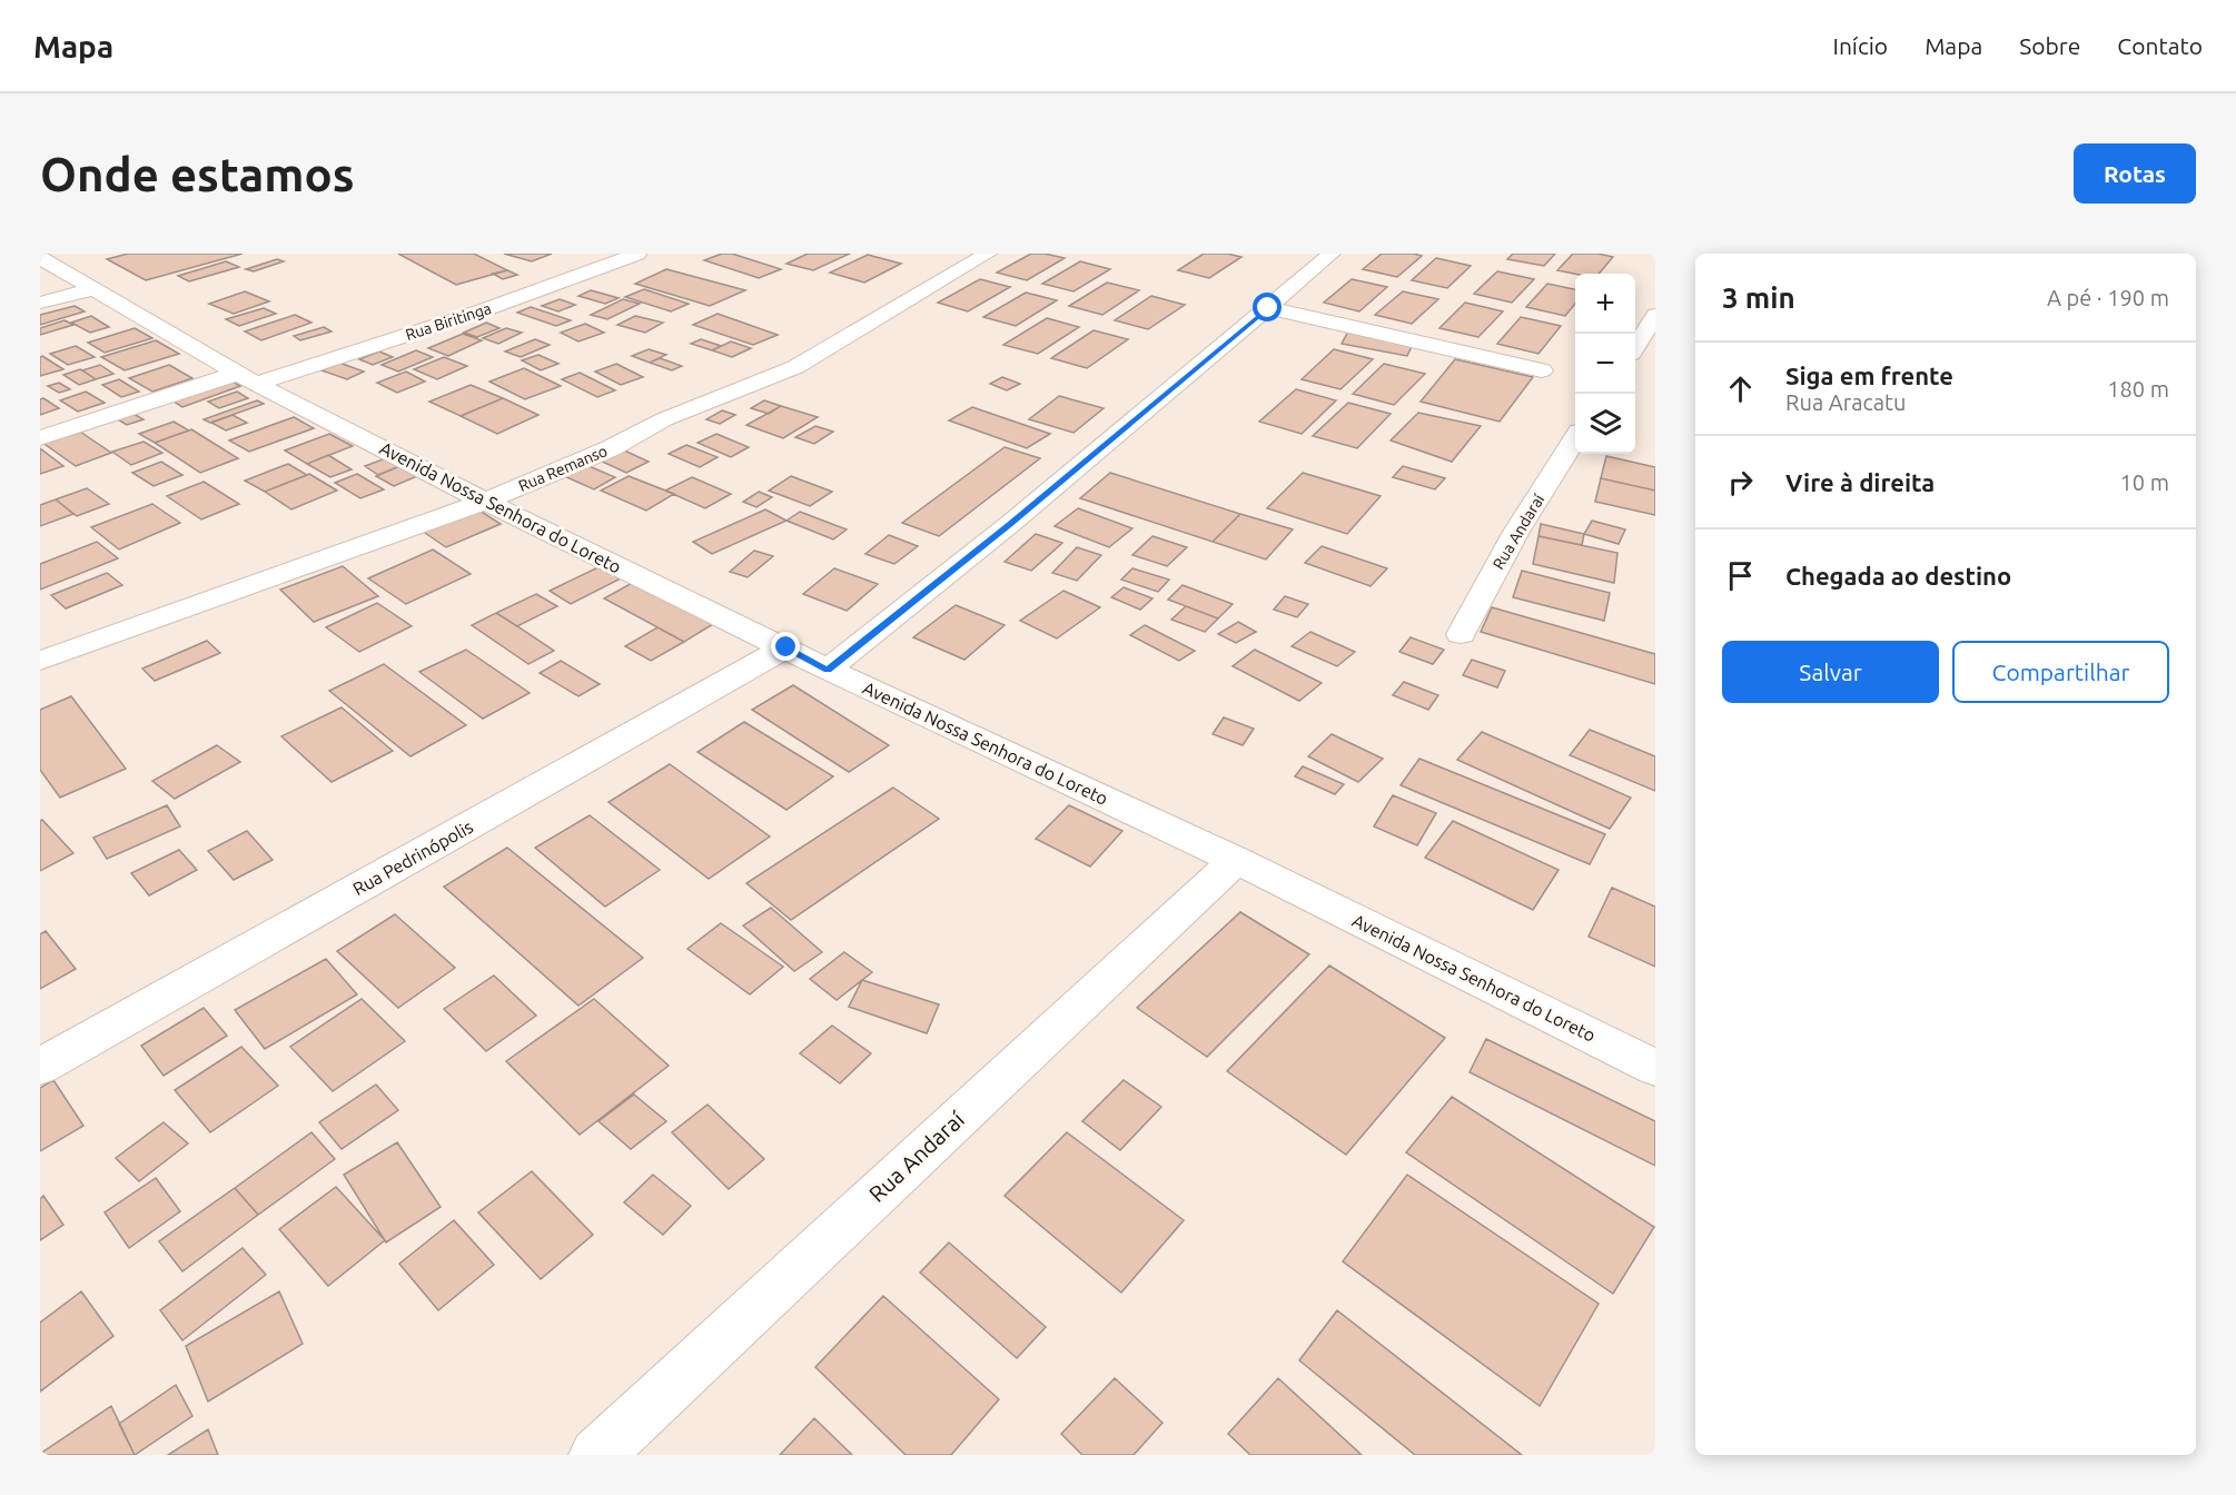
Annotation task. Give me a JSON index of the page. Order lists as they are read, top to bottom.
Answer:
{
  "streets": {
    "street": [
      "Rua Biritinga",
      "Rua Remanso",
      "Avenida Nossa Senhora do Loreto",
      "Rua Andaraí",
      "Rua Pedrinópolis"
    ]
  },
  "crossings": [
    ["Rua Biritinga", "Avenida Nossa Senhora do Loreto"],
    ["Rua Remanso", "Avenida Nossa Senhora do Loreto"],
    ["Avenida Nossa Senhora do Loreto", "Rua Andaraí"],
    ["Avenida Nossa Senhora do Loreto", "Rua Pedrinópolis"]
  ],
  "page": {
    "header": "Mapa",
    "nav": [
      "Início",
      "Mapa",
      "Sobre",
      "Contato"
    ],
    "buttons": [
      "Rotas",
      ["Salvar", "Compartilhar"]
    ],
    "title": "Onde estamos",
    "heading": ["3 min", "A pé · 190 m"],
    "map_buttons": ["+", "−"],
    "list": [
      ["Siga em frente", "Rua Aracatu", "180 m"],
      ["Vire à direita", "10 m"],
      "Chegada ao destino"
    ]
  }
}
